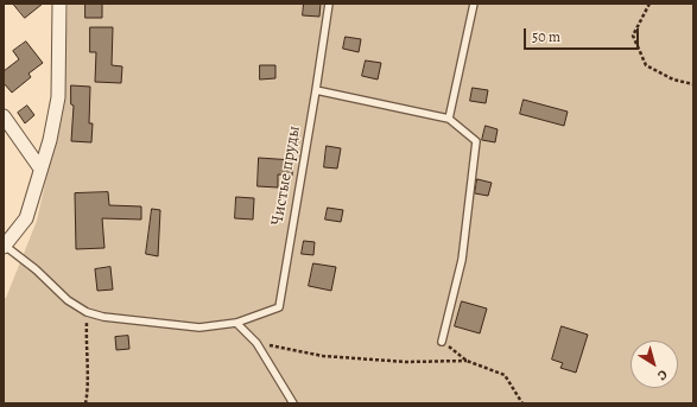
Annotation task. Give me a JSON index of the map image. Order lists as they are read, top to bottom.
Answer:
{
  "streets": {
    "lane": ["Чистые пруды"]
  },
  "scale_bar": "50 m",
  "north": "bottom right"
}
